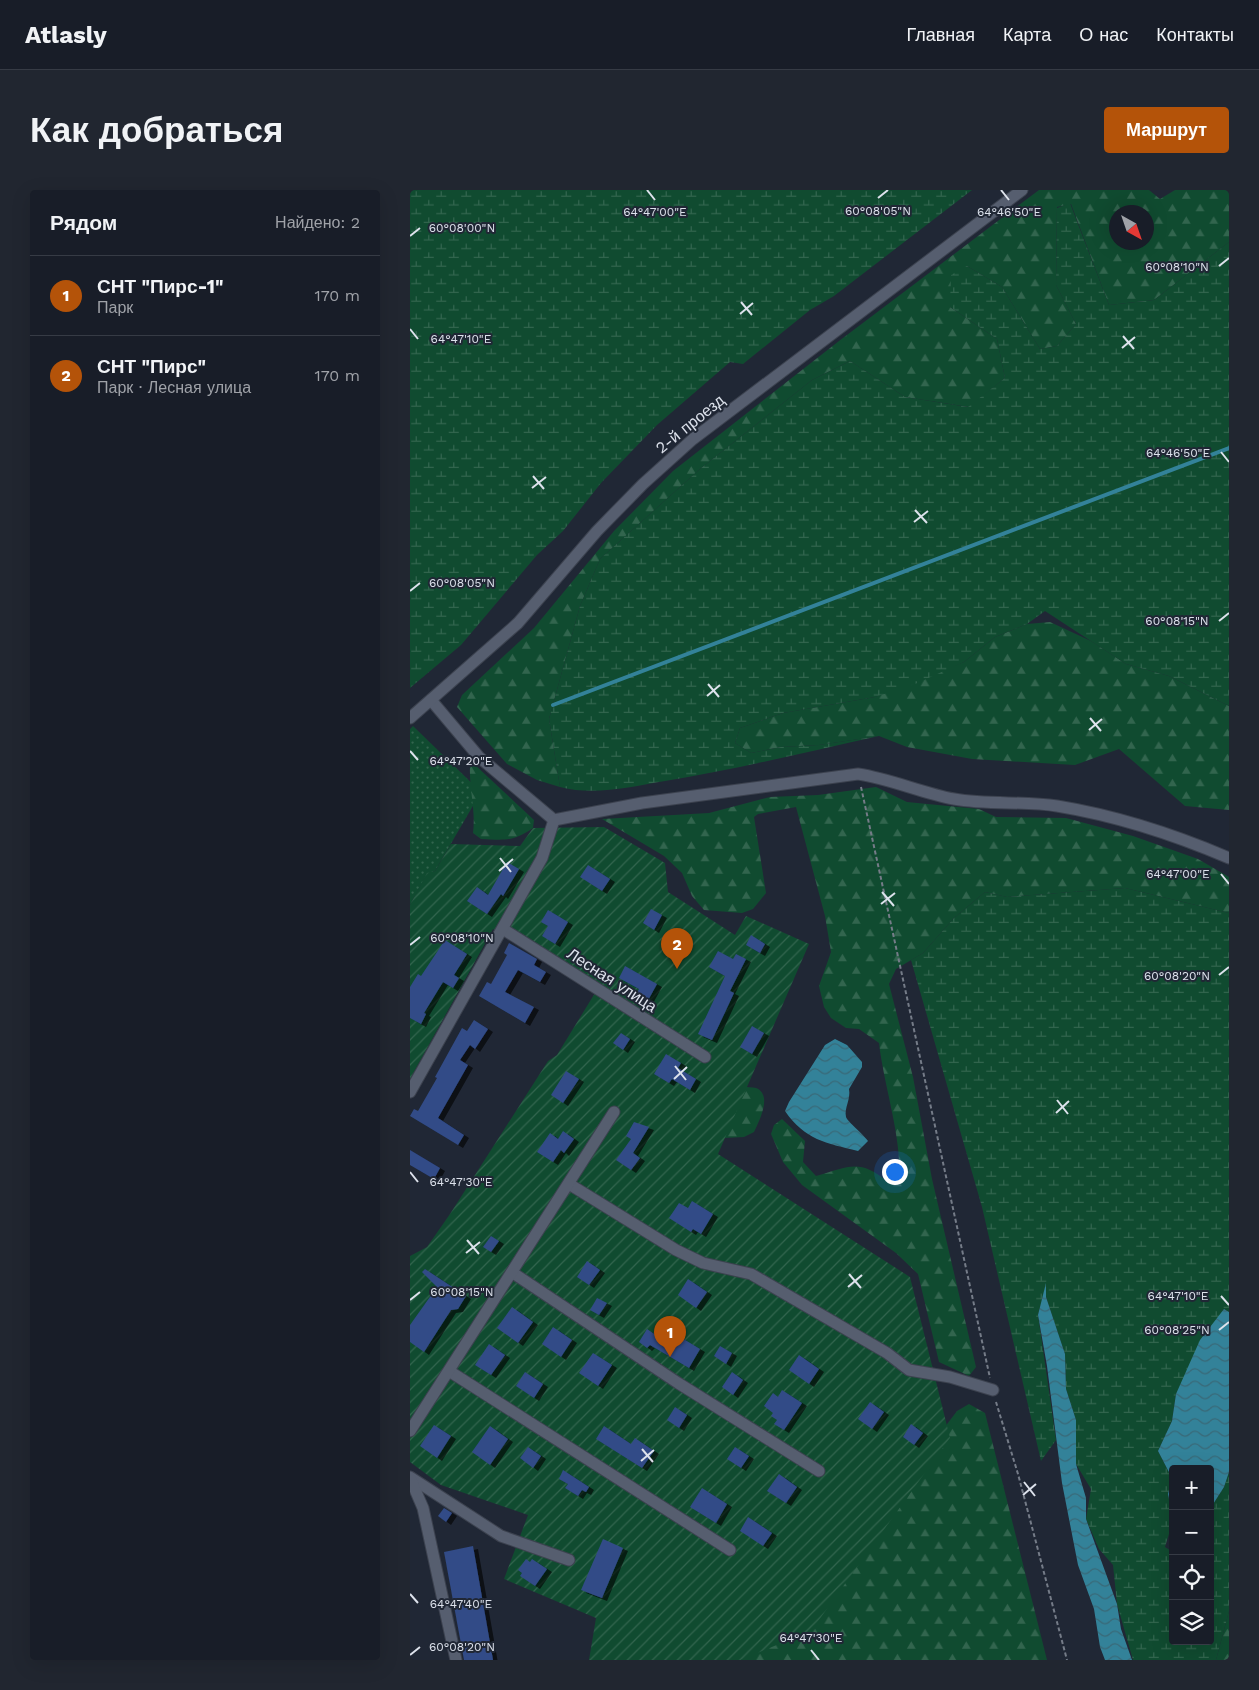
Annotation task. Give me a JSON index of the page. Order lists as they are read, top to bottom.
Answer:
{
  "streets": {
    "street": ["2-й проезд", "Лесная улица"]
  },
  "north": "bottom right",
  "page": {
    "header": "Atlasly",
    "nav": [
      "Главная",
      "Карта",
      "О нас",
      "Контакты"
    ],
    "buttons": "Маршрут",
    "title": "Как добраться",
    "heading": ["Рядом", "Найдено: 2"],
    "list": [
      {
        "mark": "1",
        "name": "СНТ \"Пирс-1\"",
        "note": "Парк",
        "value": "170 m"
      },
      {
        "mark": "2",
        "name": "СНТ \"Пирс\"",
        "note": "Парк · Лесная улица",
        "value": "170 m"
      }
    ],
    "pins": ["2", "1"],
    "map_buttons": ["+", "−"]
  },
  "coordinates": [
    "60°08'05\"N",
    "64°46'50\"E",
    "64°47'00\"E",
    "60°08'00\"N",
    "60°08'10\"N",
    "64°47'10\"E",
    "60°08'15\"N",
    "64°47'20\"E",
    "60°08'20\"N",
    "64°47'30\"E",
    "60°08'25\"N",
    "64°47'40\"E"
  ]
}
